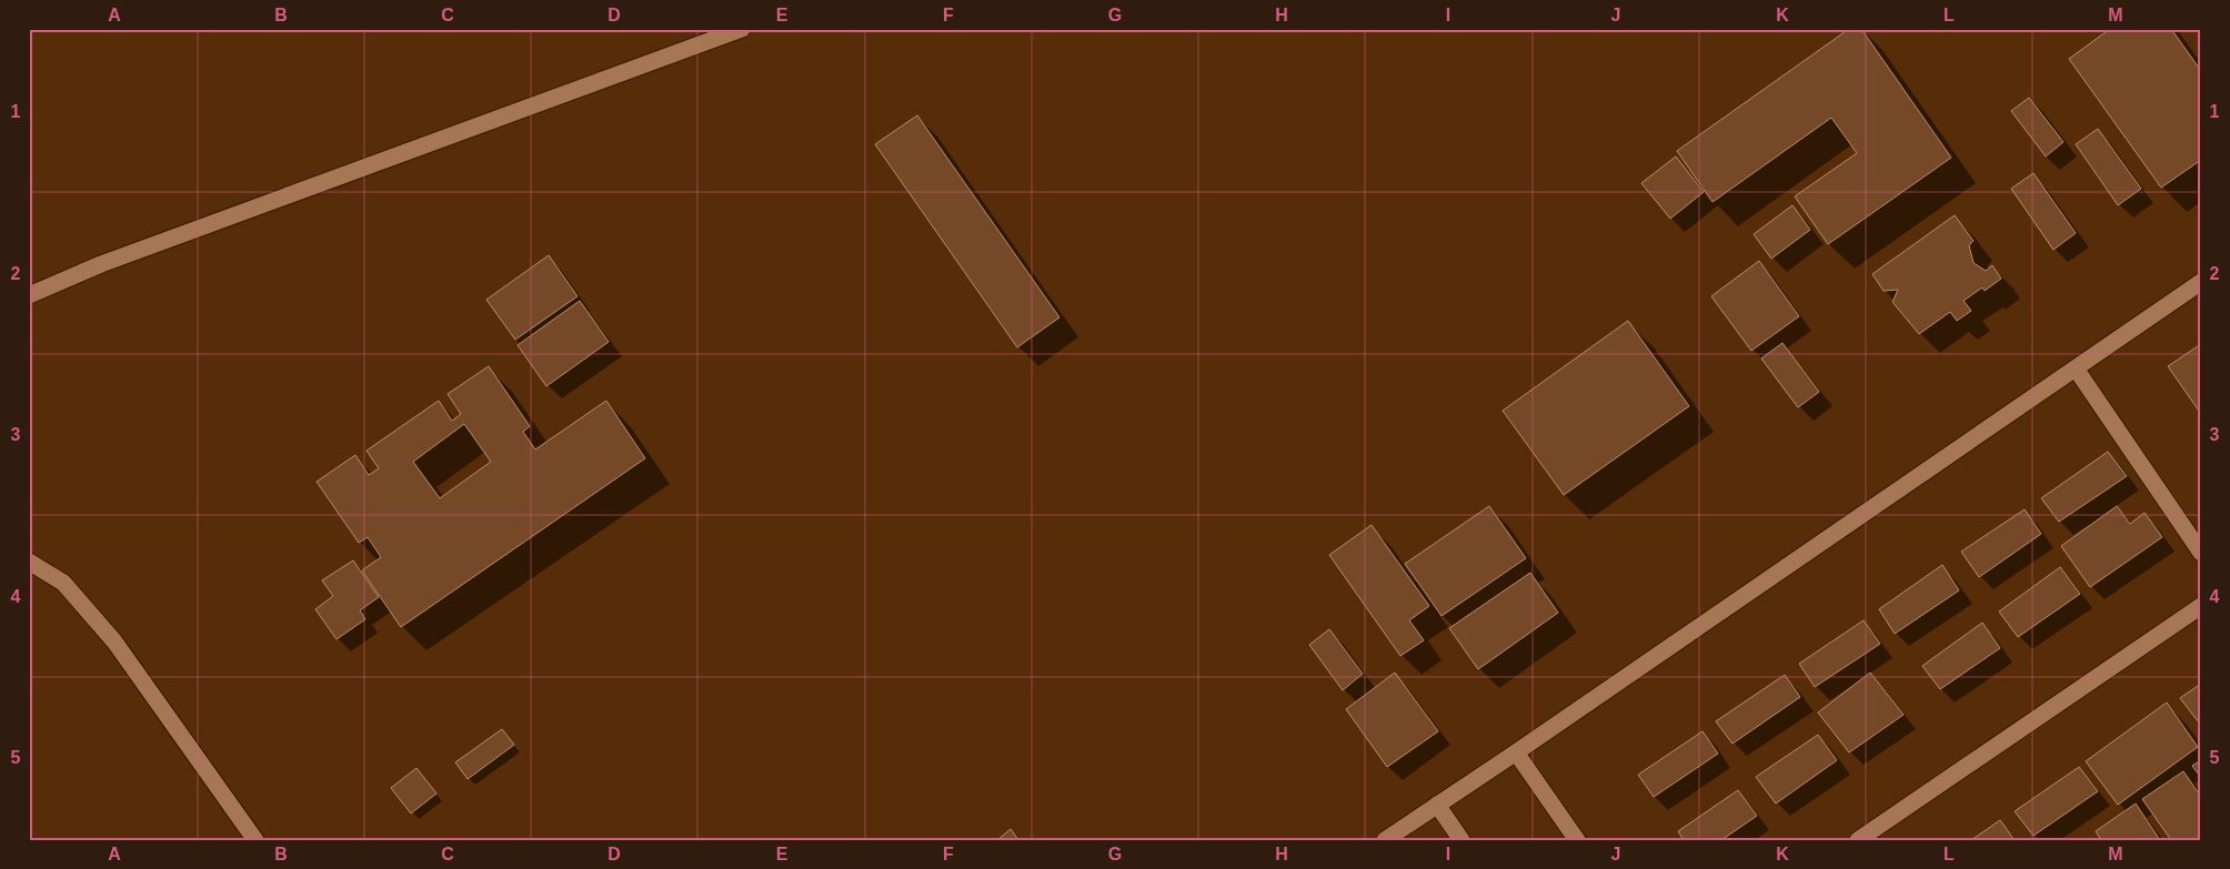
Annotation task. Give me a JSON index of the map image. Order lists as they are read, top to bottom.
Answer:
{
  "grid": {
    "columns": [
      "A",
      "B",
      "C",
      "D",
      "E",
      "F",
      "G",
      "H",
      "I",
      "J",
      "K",
      "L",
      "M"
    ],
    "rows": [
      "1",
      "2",
      "3",
      "4",
      "5"
    ]
  }
}
